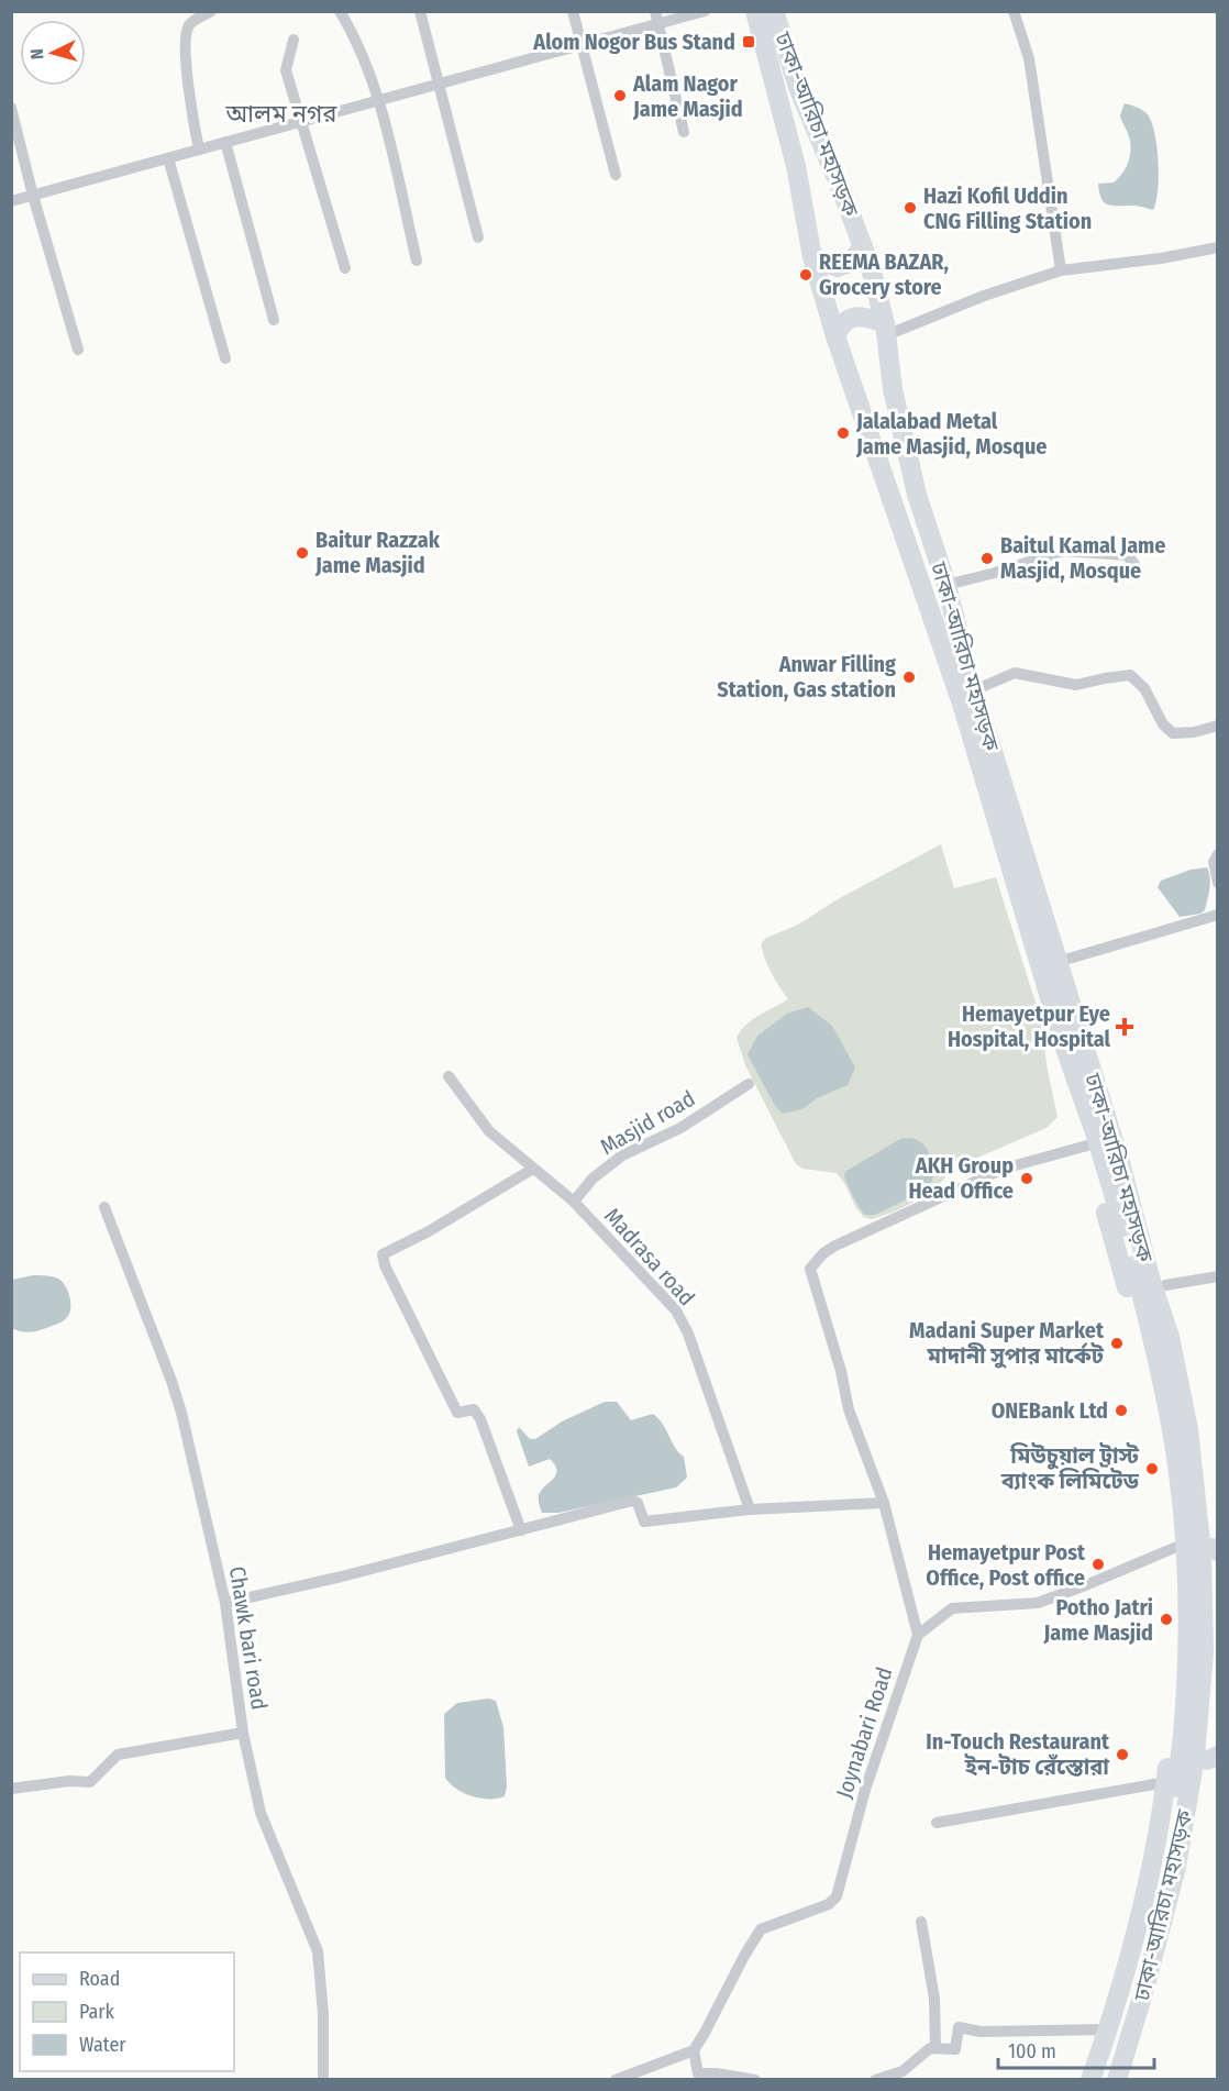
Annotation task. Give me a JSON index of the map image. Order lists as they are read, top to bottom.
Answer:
{
  "streets": {
    "highway": ["ঢাকা-আরিচা মহাসড়ক"],
    "street": [
      "Masjid road",
      "Madrasa road",
      "Chawk bari road",
      "Joynabari Road"
    ]
  },
  "crossings": [
    ["Masjid road", "Madrasa road"]
  ],
  "districts": ["আলম নগর"],
  "places": {
    "transit": ["Alom Nogor Bus Stand"],
    "other": [
      "Alam Nagor Jame Masjid",
      "Hazi Kofil Uddin CNG Filling Station",
      "REEMA BAZAR, Grocery store",
      "Jalalabad Metal Jame Masjid, Mosque",
      "Baitur Razzak Jame Masjid",
      "Baitul Kamal Jame Masjid, Mosque",
      "Anwar Filling Station, Gas station",
      "AKH Group Head Office",
      "Madani Super Market মাদানী সুপার মার্কেট",
      "ONEBank Ltd",
      "মিউচুয়াল ট্রাস্ট ব্যাংক লিমিটেড",
      "Hemayetpur Post Office, Post office",
      "Potho Jatri Jame Masjid",
      "In-Touch Restaurant ইন-টাচ রেঁস্তোরা"
    ],
    "health": ["Hemayetpur Eye Hospital, Hospital"]
  },
  "legend": ["Road", "Park", "Water"],
  "scale_bar": "100 m",
  "north": "left"
}
